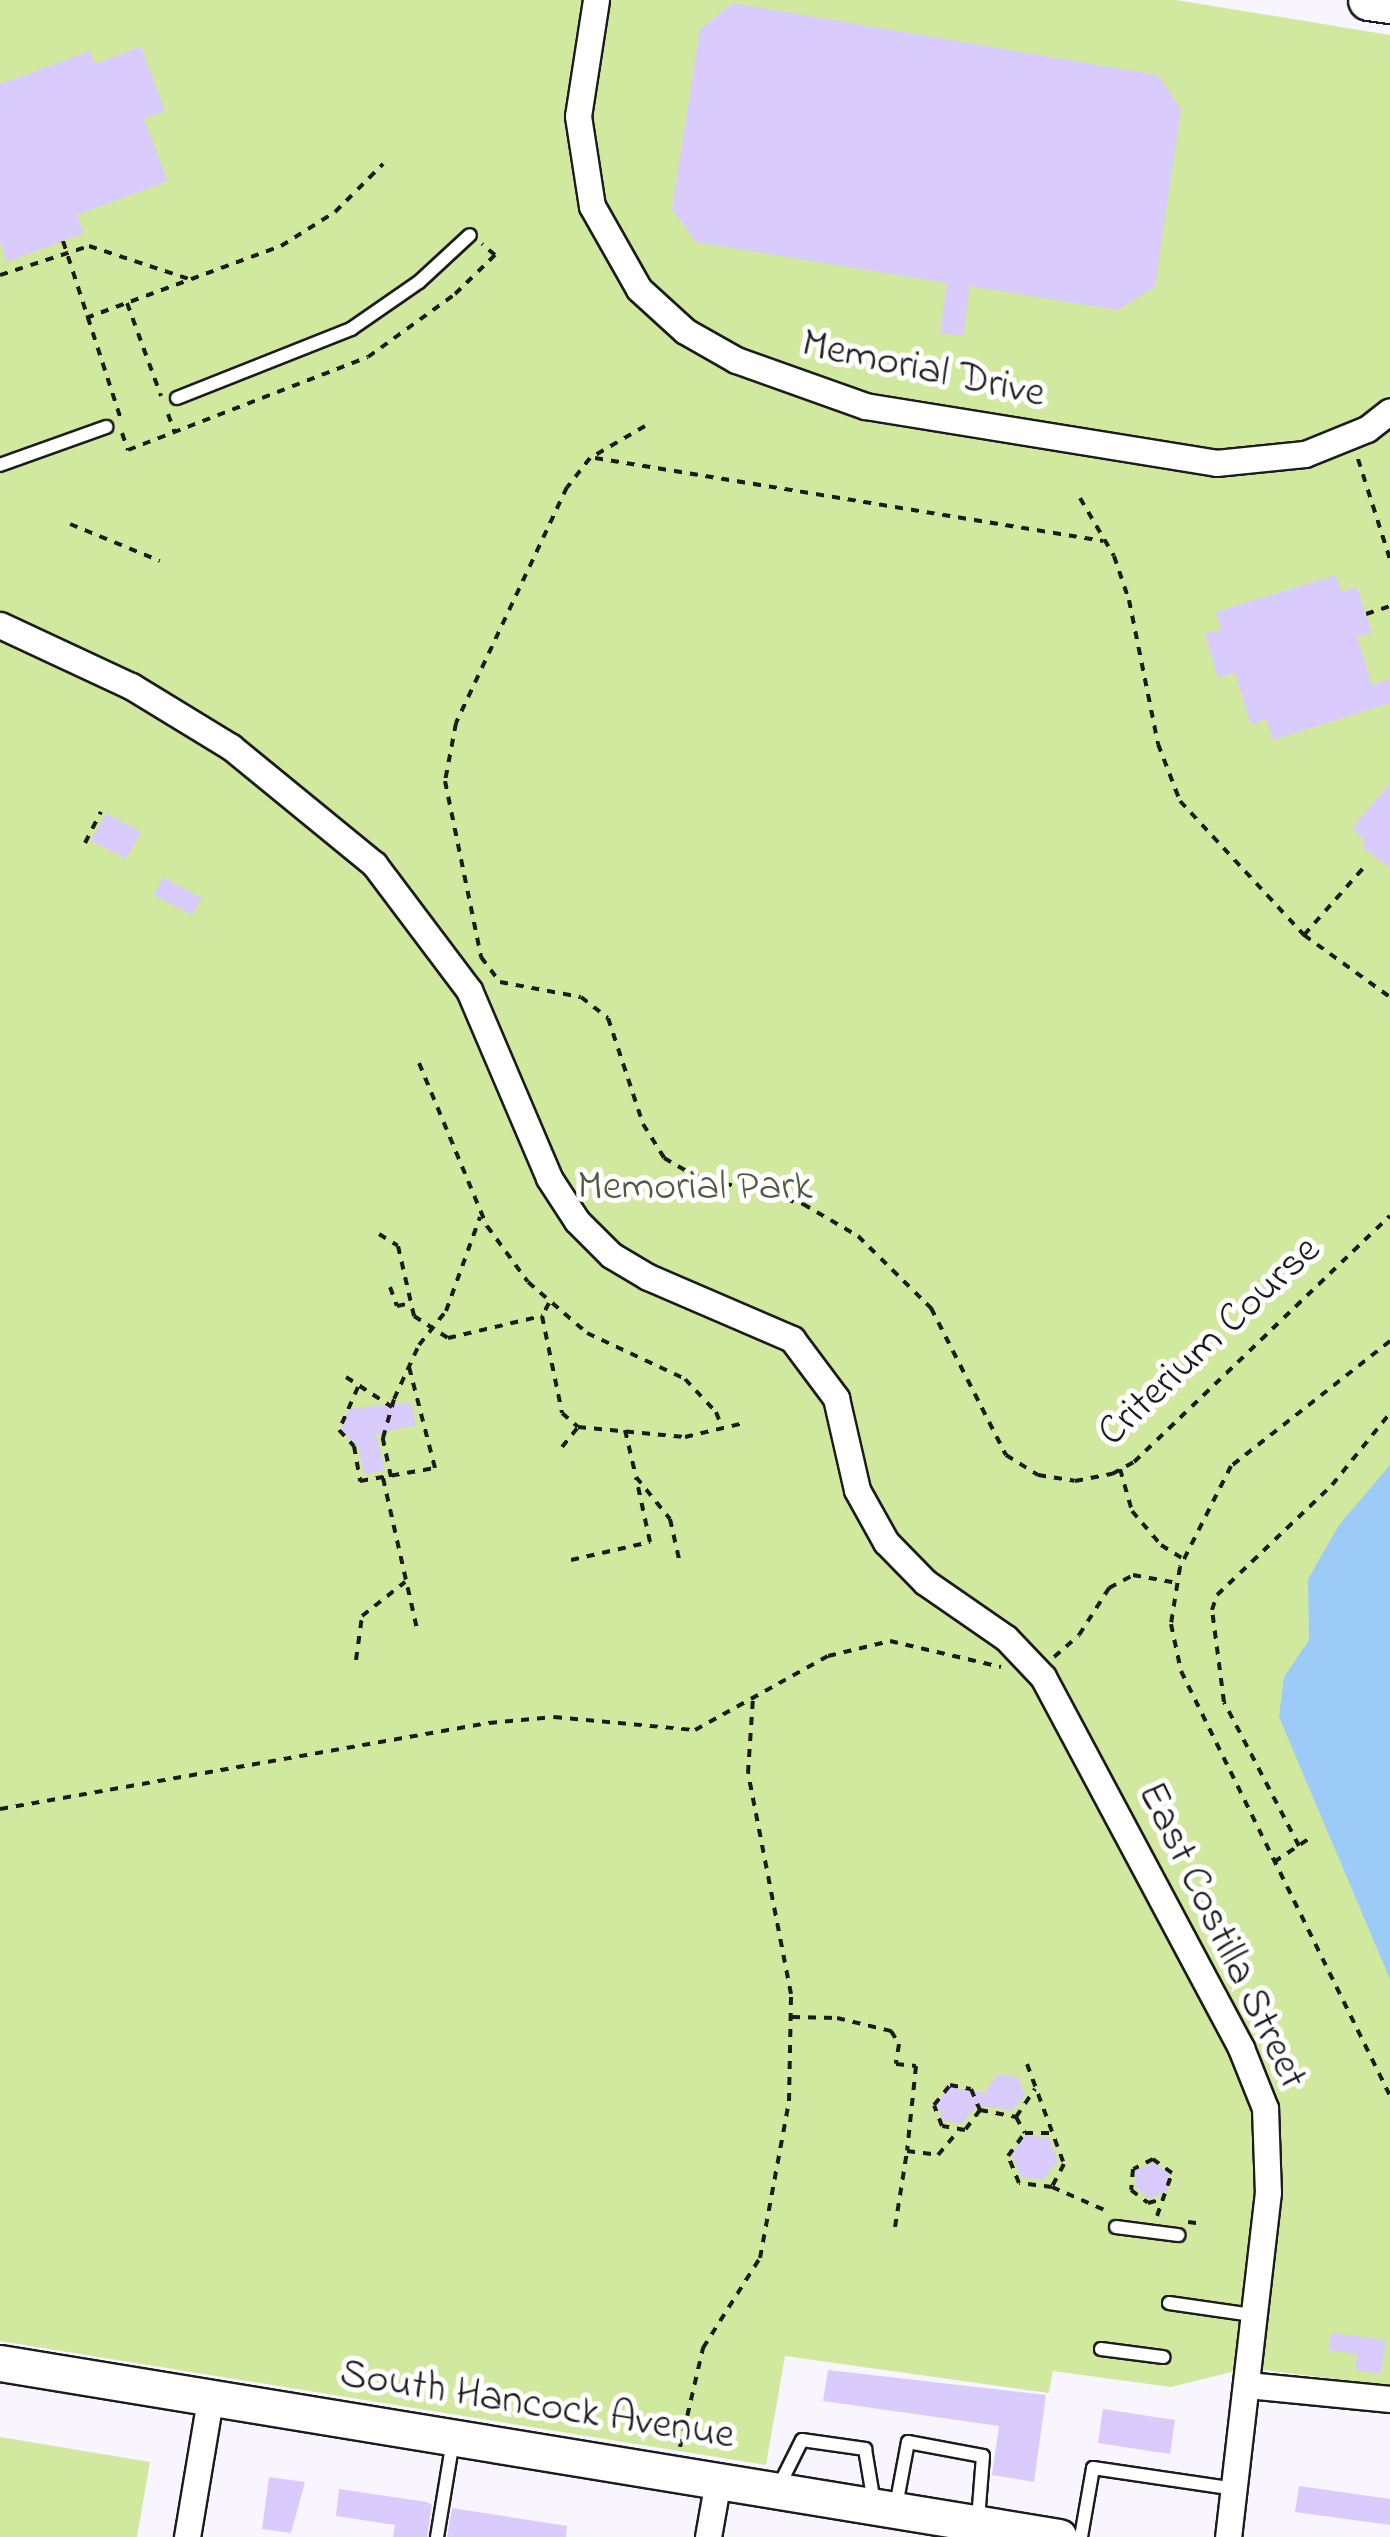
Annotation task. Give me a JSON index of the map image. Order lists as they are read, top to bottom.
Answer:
{
  "streets": {
    "main road": ["South Hancock Avenue"],
    "street": ["Memorial Drive", "East Costilla Street"],
    "path": ["Criterium Course"]
  },
  "parks": ["Memorial Park"]
}
